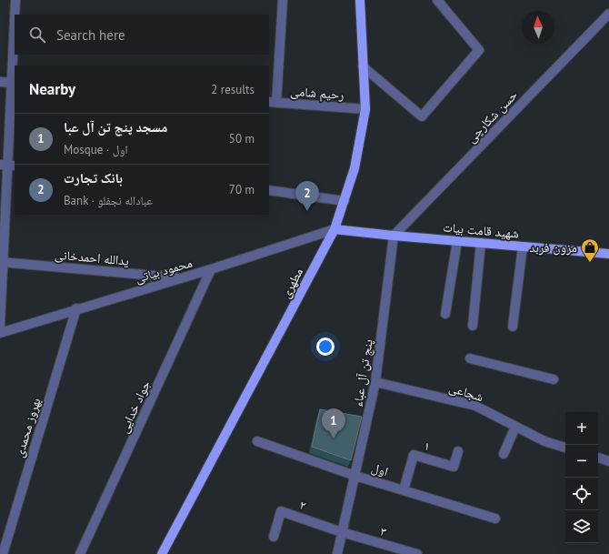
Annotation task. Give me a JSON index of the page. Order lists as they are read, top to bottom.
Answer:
{
  "streets": {
    "main road": ["شهید قامت بیات", "مطهری"],
    "street": [
      "رحیم شامی",
      "حسن شکارچی",
      "یدالله احمدخانی",
      "محمود بیاتی",
      "پنج تن آل عباء",
      "شجاعی",
      "جواد خدایی",
      "بهروز محمدی",
      "۱",
      "اول",
      "۲",
      "۳"
    ]
  },
  "crossings": [
    ["رحیم شامی", "مطهری"],
    ["حسن شکارچی", "شهید قامت بیات"],
    ["حسن شکارچی", "پنج تن آل عباء"],
    ["شهید قامت بیات", "محمود بیاتی"],
    ["شهید قامت بیات", "مطهری"],
    ["شهید قامت بیات", "پنج تن آل عباء"],
    ["یدالله احمدخانی", "محمود بیاتی"],
    ["محمود بیاتی", "مطهری"],
    ["محمود بیاتی", "جواد خدایی"],
    ["محمود بیاتی", "بهروز محمدی"],
    ["پنج تن آل عباء", "شجاعی"],
    ["پنج تن آل عباء", "اول"],
    ["پنج تن آل عباء", "۲"],
    ["پنج تن آل عباء", "۳"],
    ["۱", "اول"],
    ["۲", "۳"]
  ],
  "places": {
    "shop": ["مزون فربد"]
  },
  "north": "top",
  "page": {
    "search": "Search here",
    "heading": ["Nearby", "2 results"],
    "list": [
      {
        "mark": "1",
        "name": "مسجد پنج تن آل عبا",
        "note": "Mosque · اول",
        "value": "50 m"
      },
      {
        "mark": "2",
        "name": "بانک تجارت",
        "note": "Bank · عباداله نجفلو",
        "value": "70 m"
      }
    ],
    "pins": ["2", "1"],
    "map_buttons": ["+", "−"]
  }
}
